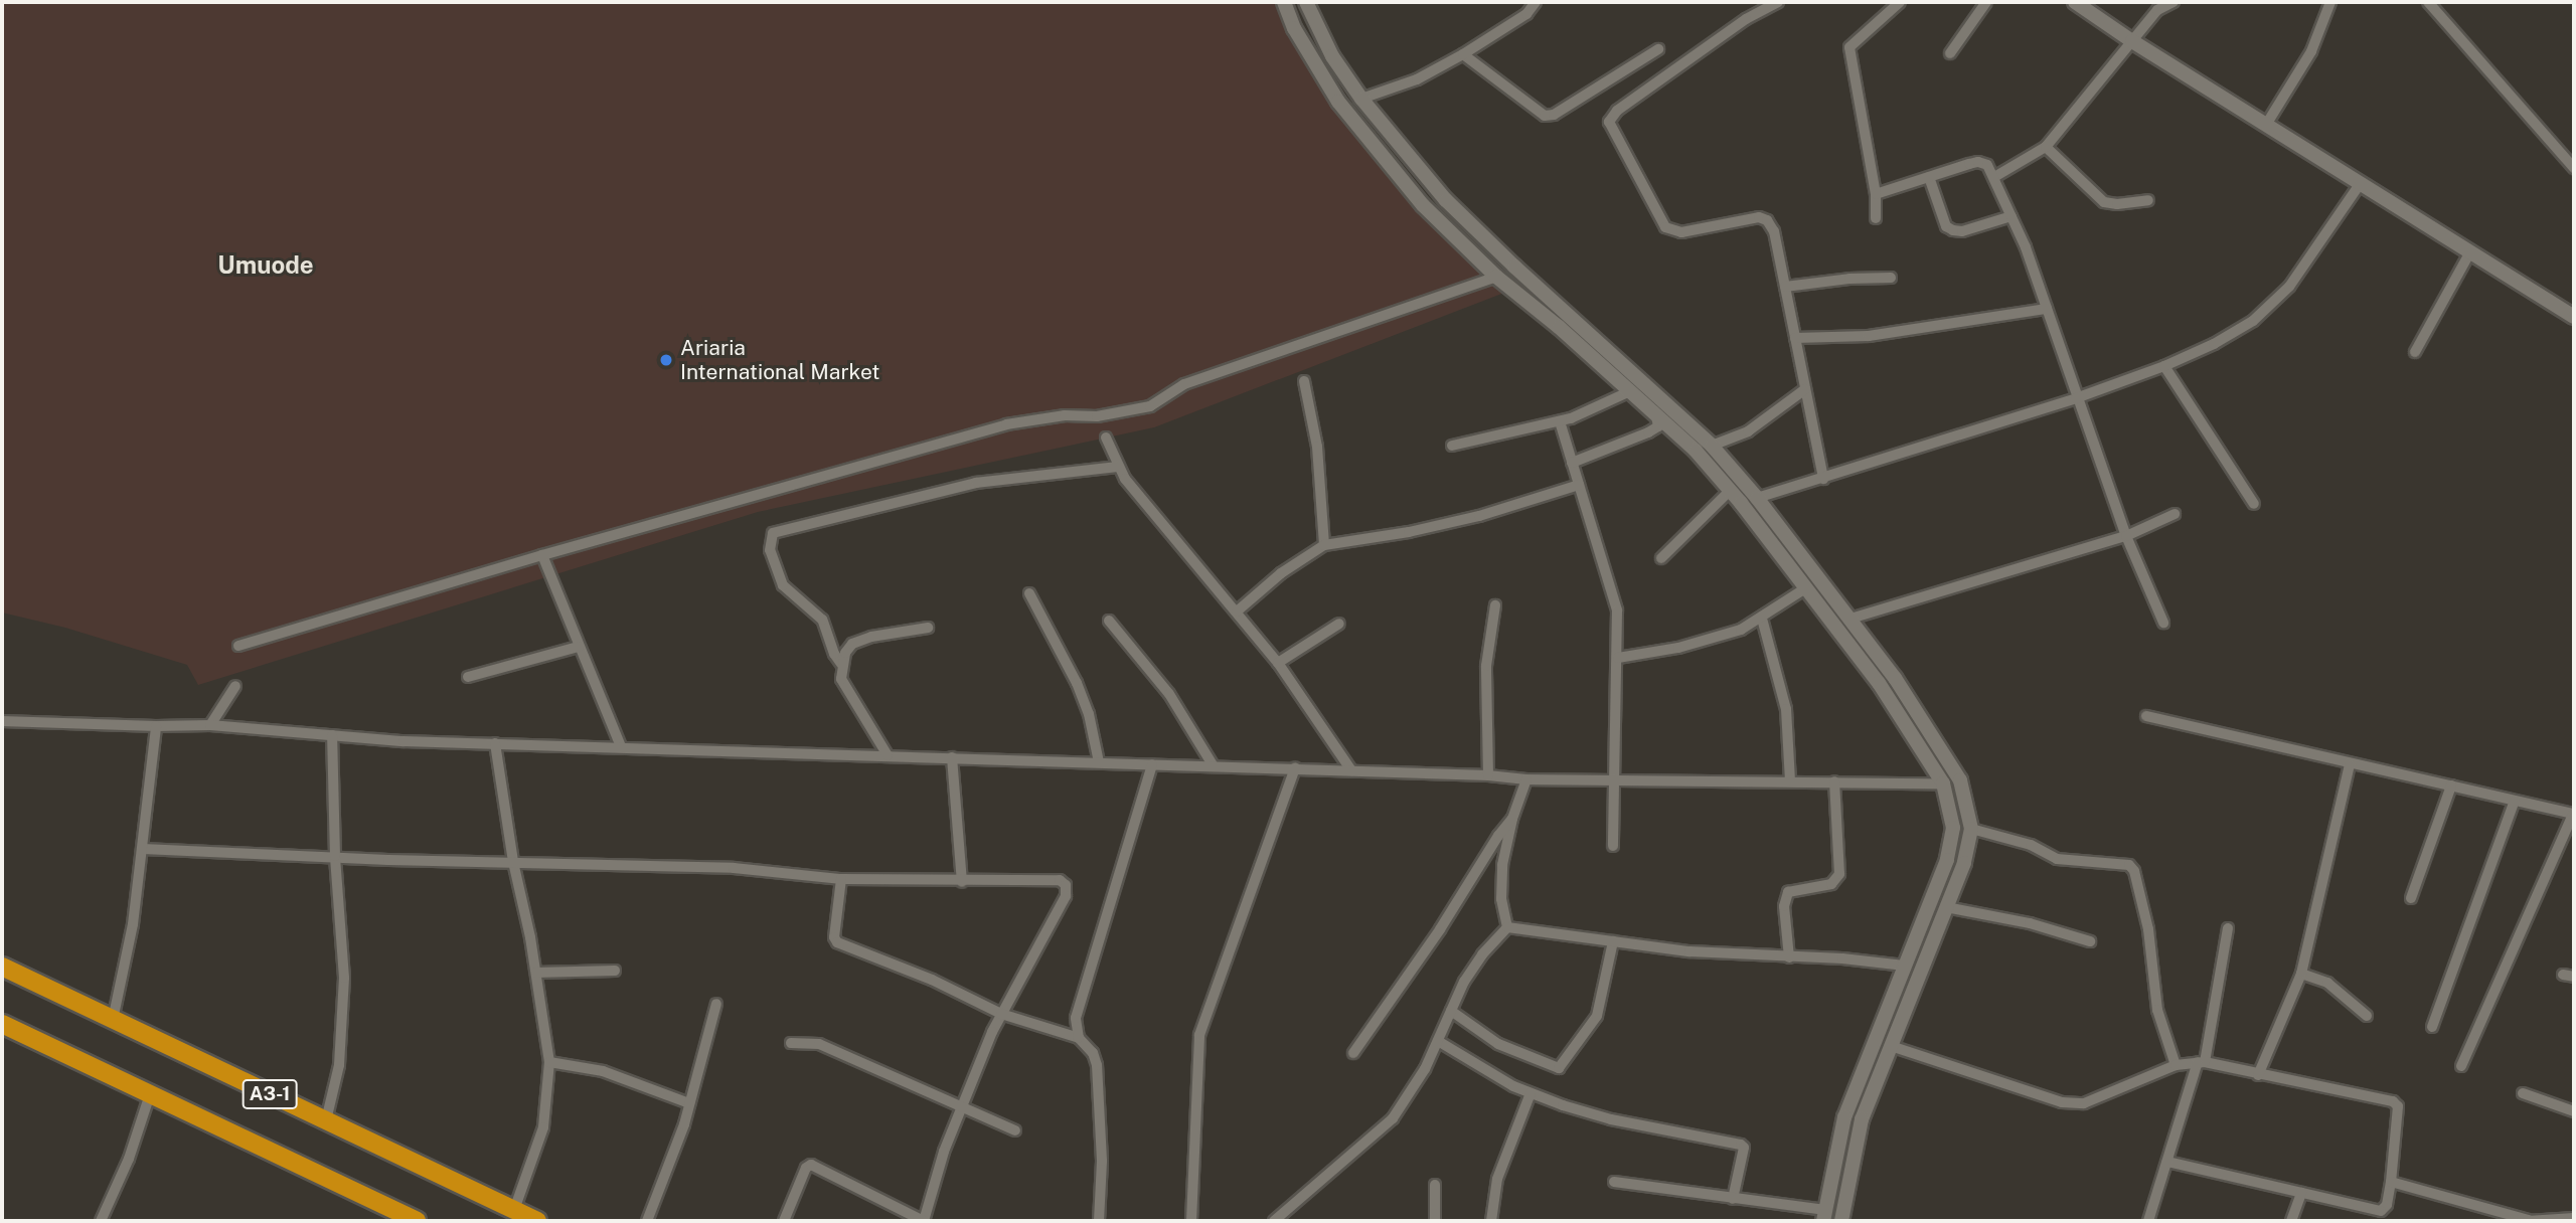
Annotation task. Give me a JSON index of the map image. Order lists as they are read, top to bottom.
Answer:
{
  "streets": {
    "highway": ["A3-1"]
  },
  "districts": ["Umuode"],
  "places": ["Ariaria International Market"]
}
